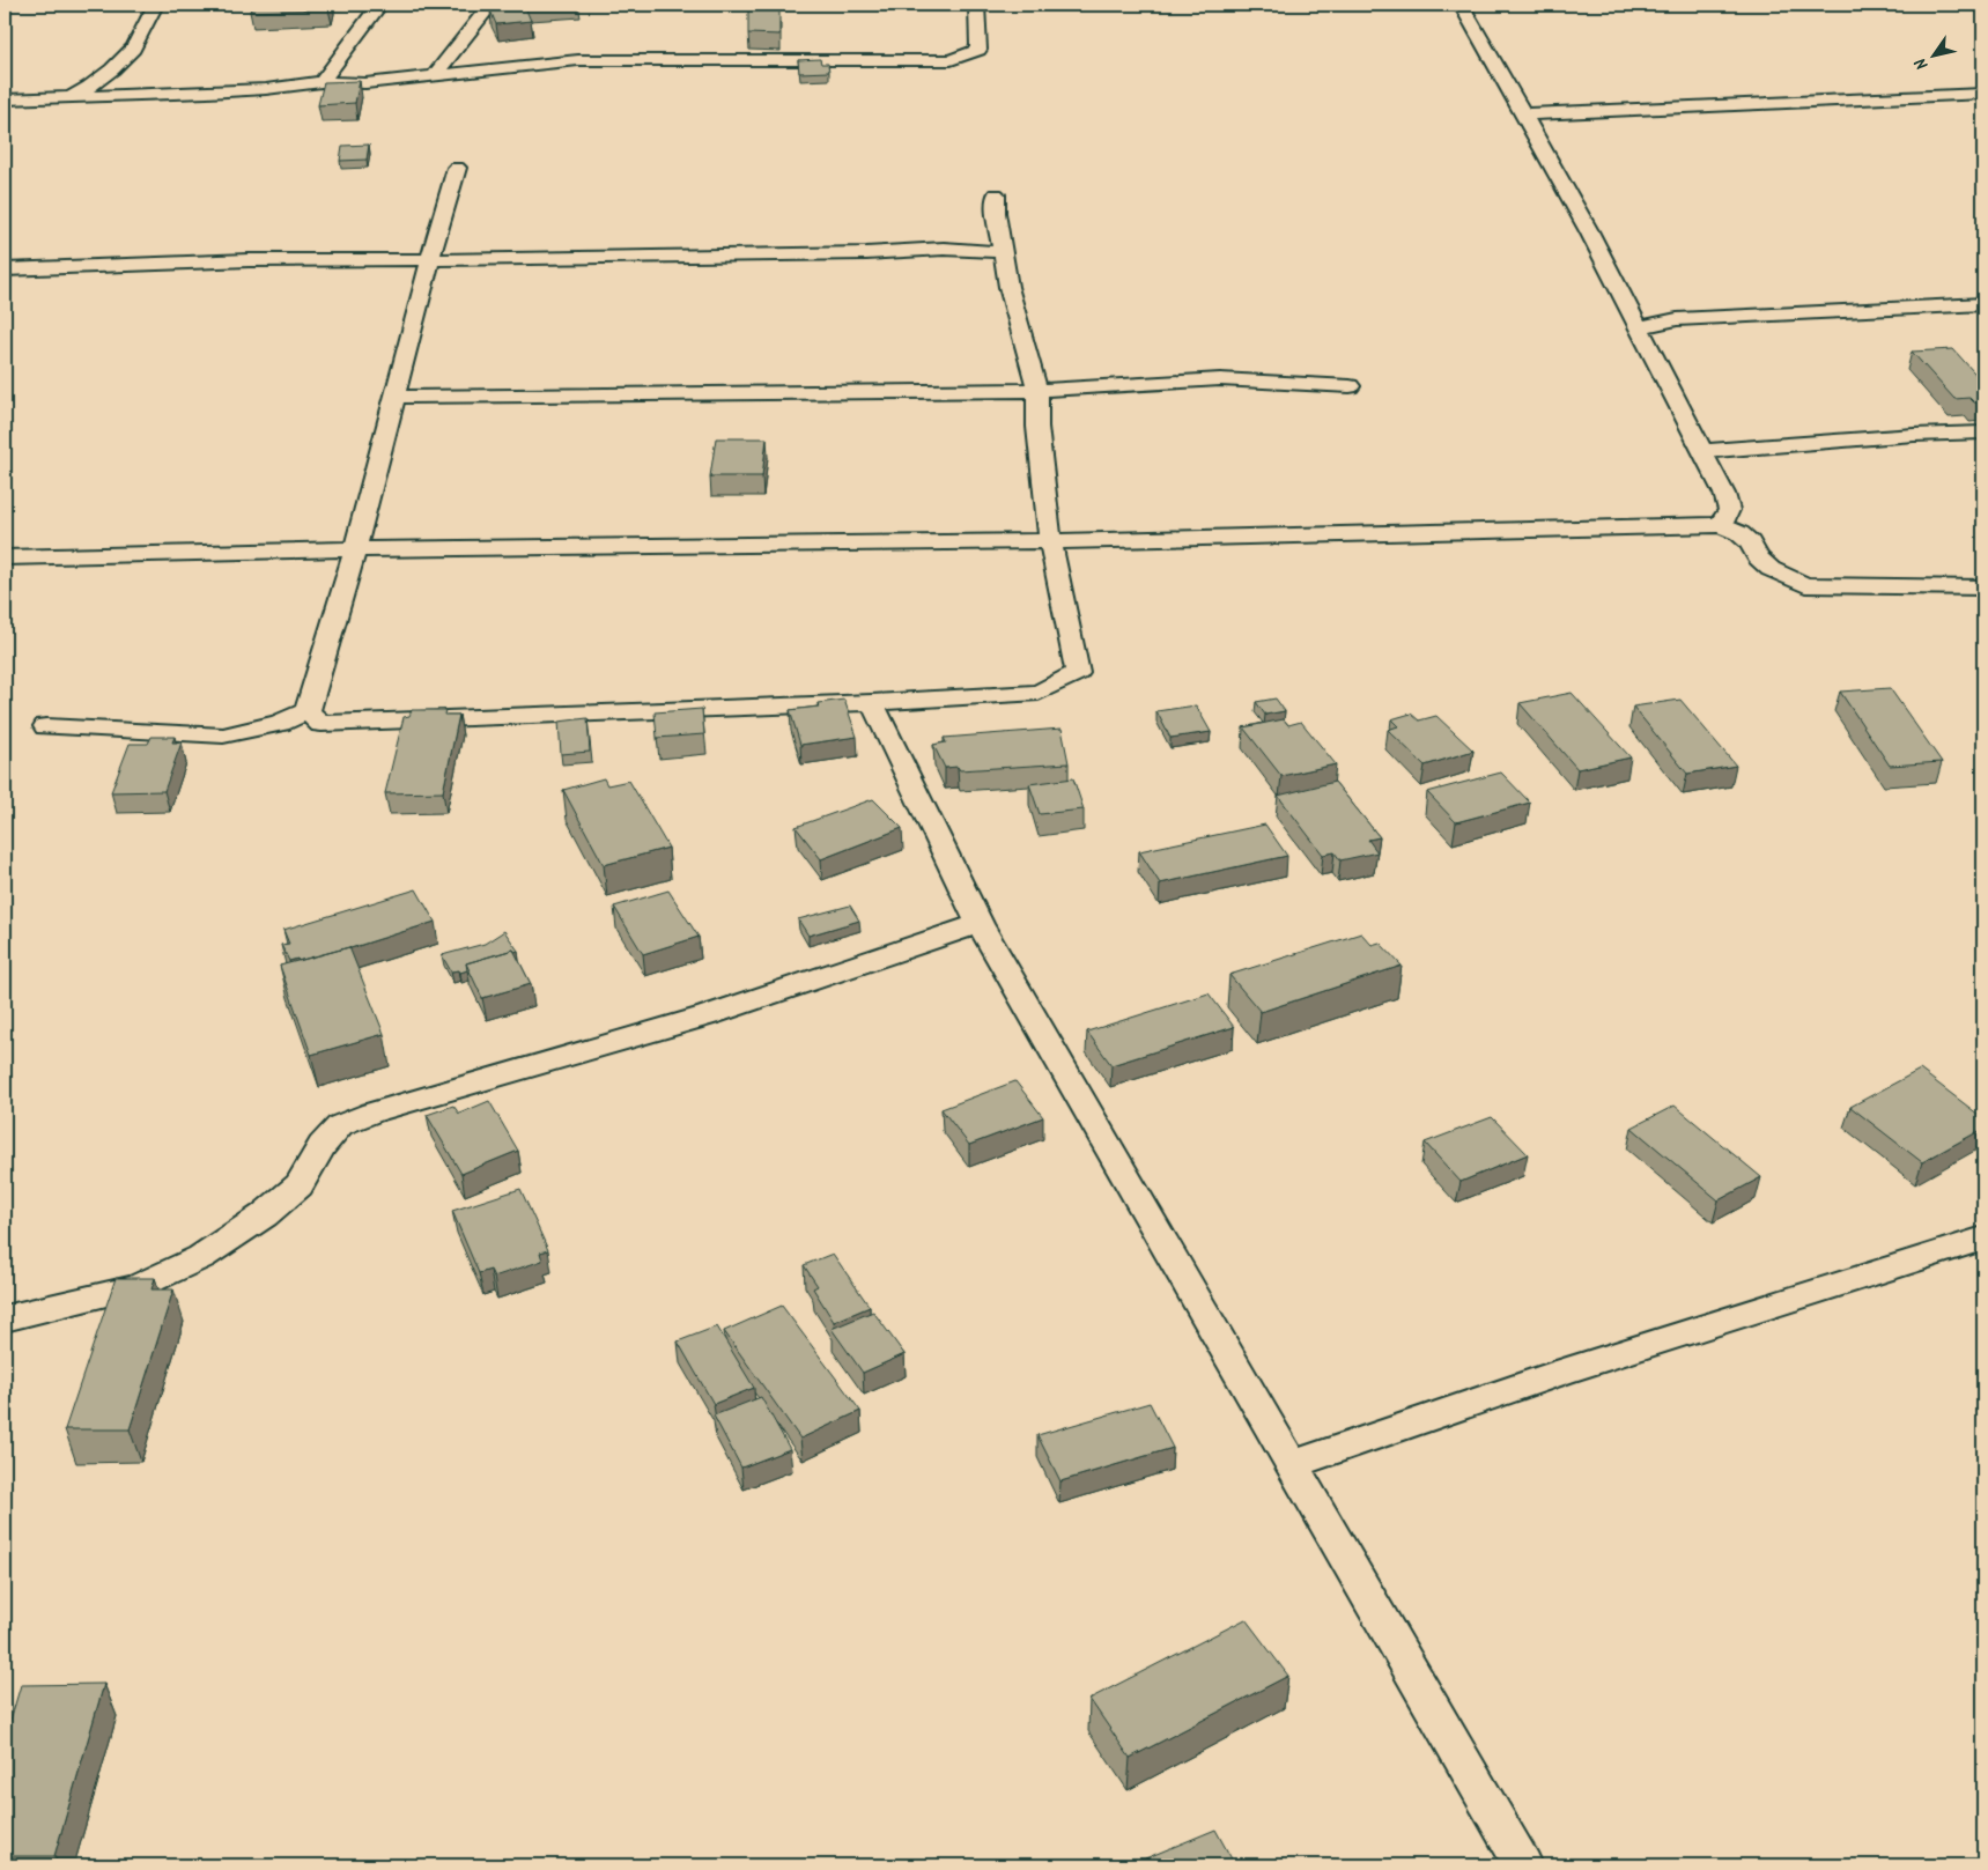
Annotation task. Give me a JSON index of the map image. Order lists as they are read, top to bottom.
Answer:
{
  "north": "bottom left"
}
